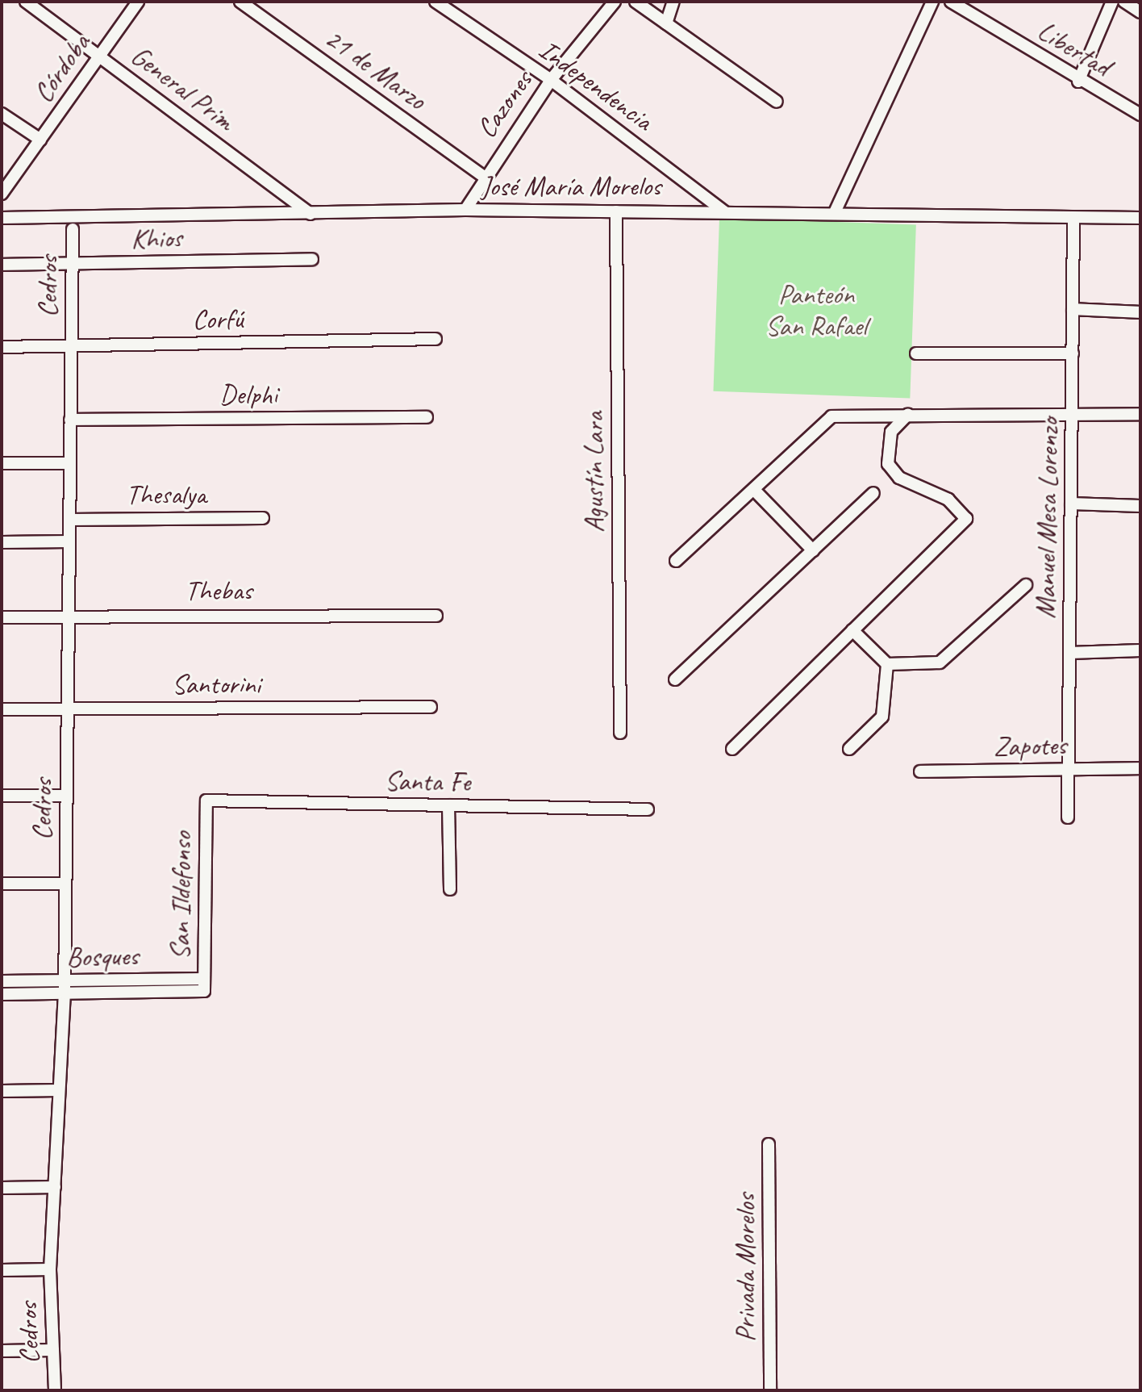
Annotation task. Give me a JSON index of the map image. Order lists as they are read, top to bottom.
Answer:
{
  "streets": {
    "street": [
      "Libertad",
      "Córdoba",
      "21 de Marzo",
      "Independencia",
      "General Prim",
      "Cazones",
      "José María Morelos",
      "Khios",
      "Cedros",
      "Corfú",
      "Delphi",
      "Agustín Lara",
      "Thesalya",
      "Manuel Mesa Lorenzo",
      "Thebas",
      "Santorini",
      "Zapotes",
      "Santa Fe",
      "San Ildefonso",
      "Bosques",
      "Privada Morelos"
    ]
  },
  "crossings": [
    ["Córdoba", "General Prim"],
    ["21 de Marzo", "Cazones"],
    ["Independencia", "Cazones"],
    ["Independencia", "José María Morelos"],
    ["General Prim", "José María Morelos"],
    ["Cazones", "José María Morelos"],
    ["José María Morelos", "Agustín Lara"],
    ["José María Morelos", "Manuel Mesa Lorenzo"],
    ["Khios", "Cedros"],
    ["Cedros", "Corfú"],
    ["Cedros", "Delphi"],
    ["Cedros", "Thesalya"],
    ["Cedros", "Thebas"],
    ["Cedros", "Santorini"],
    ["Cedros", "Bosques"],
    ["Manuel Mesa Lorenzo", "Zapotes"],
    ["Santa Fe", "San Ildefonso"],
    ["San Ildefonso", "Bosques"]
  ],
  "parks": ["Panteón San Rafael"]
}
